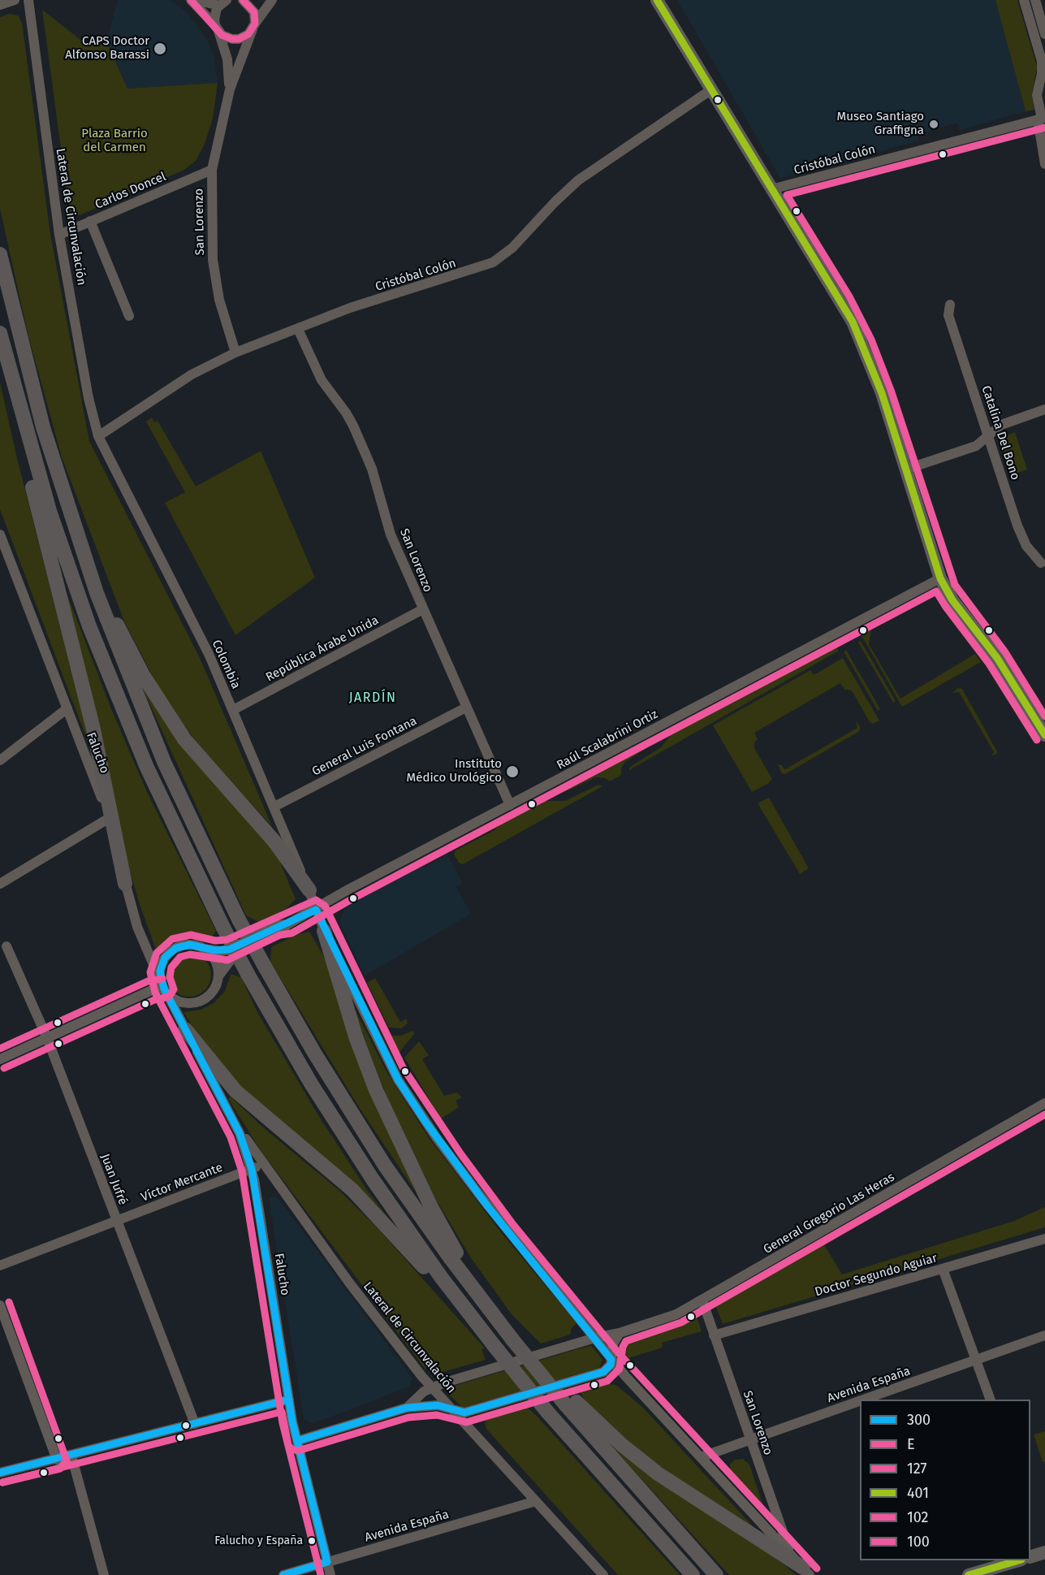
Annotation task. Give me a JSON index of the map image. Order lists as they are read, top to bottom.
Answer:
{
  "streets": {
    "street": [
      "Cristóbal Colón",
      "Carlos Doncel",
      "Lateral de Circunvalación",
      "San Lorenzo",
      "Catalina Del Bono",
      "República Árabe Unida",
      "Colombia",
      "Raúl Scalabrini Ortiz",
      "General Luis Fontana",
      "Falucho",
      "Juan Jufré",
      "Víctor Mercante",
      "General Gregorio Las Heras",
      "Doctor Segundo Aguiar",
      "Avenida España"
    ]
  },
  "crossings": [
    ["Cristóbal Colón", "Lateral de Circunvalación"],
    ["Cristóbal Colón", "San Lorenzo"],
    ["Cristóbal Colón", "Colombia"],
    ["Carlos Doncel", "Lateral de Circunvalación"],
    ["Carlos Doncel", "San Lorenzo"],
    ["Lateral de Circunvalación", "Colombia"],
    ["Lateral de Circunvalación", "Falucho"],
    ["Lateral de Circunvalación", "Víctor Mercante"],
    ["Lateral de Circunvalación", "General Gregorio Las Heras"],
    ["Lateral de Circunvalación", "Avenida España"],
    ["San Lorenzo", "República Árabe Unida"],
    ["San Lorenzo", "Raúl Scalabrini Ortiz"],
    ["San Lorenzo", "General Luis Fontana"],
    ["San Lorenzo", "General Gregorio Las Heras"],
    ["San Lorenzo", "Doctor Segundo Aguiar"],
    ["San Lorenzo", "Avenida España"],
    ["República Árabe Unida", "Colombia"],
    ["Colombia", "Raúl Scalabrini Ortiz"],
    ["Colombia", "General Luis Fontana"],
    ["Raúl Scalabrini Ortiz", "Falucho"],
    ["Falucho", "Víctor Mercante"],
    ["Falucho", "General Gregorio Las Heras"],
    ["Falucho", "Avenida España"],
    ["Juan Jufré", "Víctor Mercante"]
  ],
  "districts": ["JARDÍN"],
  "parks": ["Plaza Barrio del Carmen"],
  "places": [
    "CAPS Doctor Alfonso Barassi",
    "Museo Santiago Graffigna",
    "Instituto Médico Urológico",
    "Falucho y España"
  ],
  "lines": [
    "transit line 401",
    "transit line 100",
    "transit line 102",
    "transit line E",
    "transit line 127",
    "transit line 300"
  ],
  "legend": [
    "300",
    "E",
    "127",
    "401",
    "102",
    "100"
  ]
}
